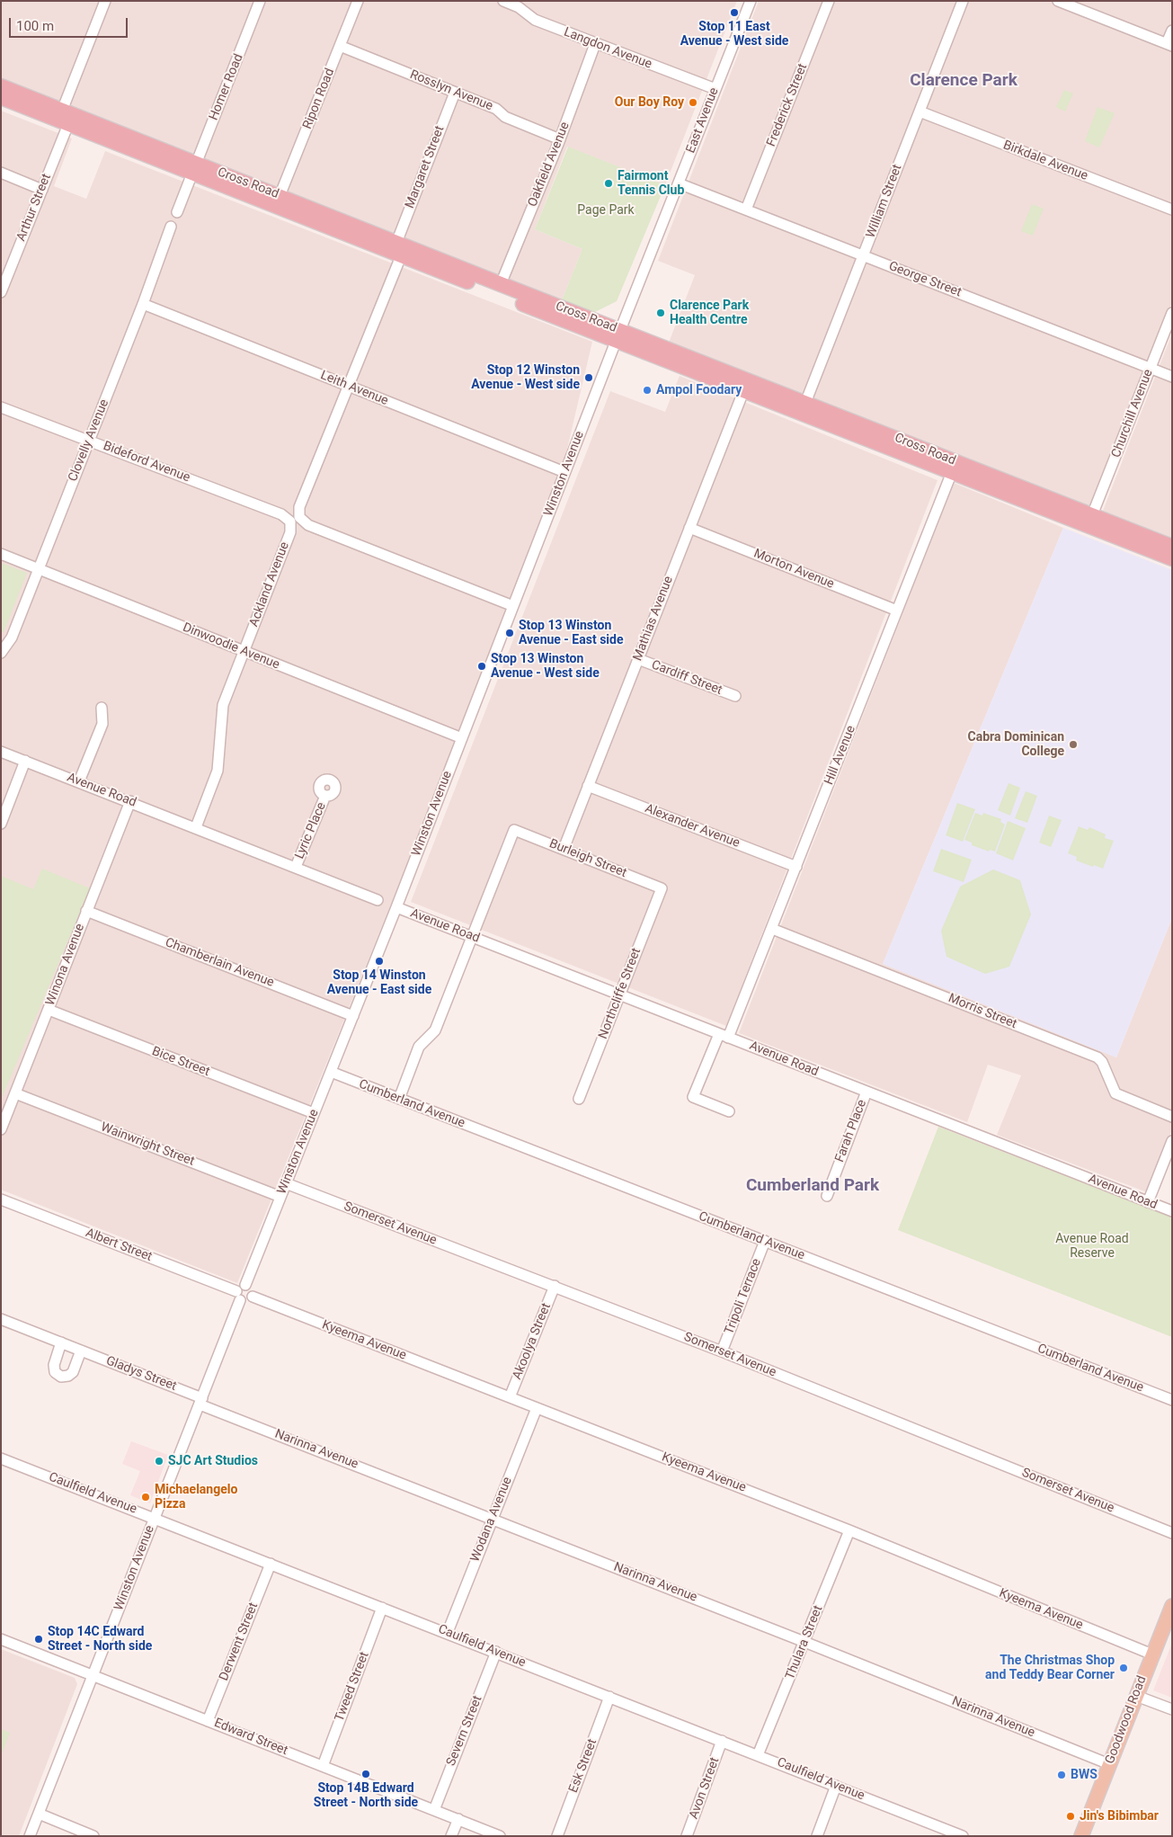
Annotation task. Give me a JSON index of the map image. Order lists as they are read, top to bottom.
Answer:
{
  "streets": {
    "highway": ["Cross Road"],
    "main road": ["Goodwood Road"],
    "street": [
      "Langdon Avenue",
      "Homer Road",
      "Rosslyn Avenue",
      "Ripon Road",
      "Frederick Street",
      "East Avenue",
      "Birkdale Avenue",
      "Oakfield Avenue",
      "Margaret Street",
      "William Street",
      "Arthur Street",
      "George Street",
      "Leith Avenue",
      "Churchill Avenue",
      "Clovelly Avenue",
      "Bideford Avenue",
      "Winston Avenue",
      "Morton Avenue",
      "Ackland Avenue",
      "Mathias Avenue",
      "Dinwoodie Avenue",
      "Cardiff Street",
      "Hill Avenue",
      "Avenue Road",
      "Alexander Avenue",
      "Lyric Place",
      "Burleigh Street",
      "Chamberlain Avenue",
      "Winona Avenue",
      "Northcliffe Street",
      "Morris Street",
      "Bice Street",
      "Cumberland Avenue",
      "Farah Place",
      "Wainwright Street",
      "Somerset Avenue",
      "Albert Street",
      "Tripoli Terrace",
      "Kyeema Avenue",
      "Akoolya Street",
      "Gladys Street",
      "Narinna Avenue",
      "Caulfield Avenue",
      "Wodana Avenue",
      "Derwent Street",
      "Thulara Street",
      "Tweed Street",
      "Severn Street",
      "Edward Street",
      "Esk Street",
      "Avon Street"
    ]
  },
  "crossings": [
    ["Langdon Avenue", "East Avenue"],
    ["Langdon Avenue", "Oakfield Avenue"],
    ["Homer Road", "Cross Road"],
    ["Rosslyn Avenue", "Ripon Road"],
    ["Rosslyn Avenue", "Oakfield Avenue"],
    ["Rosslyn Avenue", "Margaret Street"],
    ["Ripon Road", "Cross Road"],
    ["Frederick Street", "George Street"],
    ["East Avenue", "Cross Road"],
    ["East Avenue", "George Street"],
    ["East Avenue", "Winston Avenue"],
    ["Birkdale Avenue", "William Street"],
    ["Oakfield Avenue", "Cross Road"],
    ["Margaret Street", "Cross Road"],
    ["Margaret Street", "Ackland Avenue"],
    ["Cross Road", "William Street"],
    ["Cross Road", "Arthur Street"],
    ["Cross Road", "Churchill Avenue"],
    ["Cross Road", "Winston Avenue"],
    ["Cross Road", "Ackland Avenue"],
    ["Cross Road", "Mathias Avenue"],
    ["Cross Road", "Hill Avenue"],
    ["William Street", "George Street"],
    ["George Street", "Churchill Avenue"],
    ["Leith Avenue", "Clovelly Avenue"],
    ["Leith Avenue", "Winston Avenue"],
    ["Leith Avenue", "Ackland Avenue"],
    ["Clovelly Avenue", "Bideford Avenue"],
    ["Clovelly Avenue", "Dinwoodie Avenue"],
    ["Bideford Avenue", "Winston Avenue"],
    ["Bideford Avenue", "Ackland Avenue"],
    ["Winston Avenue", "Dinwoodie Avenue"],
    ["Winston Avenue", "Avenue Road"],
    ["Winston Avenue", "Chamberlain Avenue"],
    ["Winston Avenue", "Bice Street"],
    ["Winston Avenue", "Cumberland Avenue"],
    ["Winston Avenue", "Wainwright Street"],
    ["Winston Avenue", "Somerset Avenue"],
    ["Winston Avenue", "Albert Street"],
    ["Winston Avenue", "Kyeema Avenue"],
    ["Winston Avenue", "Gladys Street"],
    ["Winston Avenue", "Narinna Avenue"],
    ["Winston Avenue", "Caulfield Avenue"],
    ["Winston Avenue", "Edward Street"],
    ["Morton Avenue", "Mathias Avenue"],
    ["Morton Avenue", "Hill Avenue"],
    ["Ackland Avenue", "Dinwoodie Avenue"],
    ["Ackland Avenue", "Avenue Road"],
    ["Mathias Avenue", "Cardiff Street"],
    ["Mathias Avenue", "Alexander Avenue"],
    ["Mathias Avenue", "Burleigh Street"],
    ["Hill Avenue", "Avenue Road"],
    ["Hill Avenue", "Alexander Avenue"],
    ["Hill Avenue", "Morris Street"],
    ["Avenue Road", "Lyric Place"],
    ["Avenue Road", "Burleigh Street"],
    ["Avenue Road", "Winona Avenue"],
    ["Avenue Road", "Northcliffe Street"],
    ["Avenue Road", "Farah Place"],
    ["Burleigh Street", "Northcliffe Street"],
    ["Chamberlain Avenue", "Winona Avenue"],
    ["Winona Avenue", "Bice Street"],
    ["Winona Avenue", "Wainwright Street"],
    ["Cumberland Avenue", "Tripoli Terrace"],
    ["Somerset Avenue", "Tripoli Terrace"],
    ["Somerset Avenue", "Akoolya Street"],
    ["Albert Street", "Kyeema Avenue"],
    ["Kyeema Avenue", "Akoolya Street"],
    ["Kyeema Avenue", "Wodana Avenue"],
    ["Kyeema Avenue", "Thulara Street"],
    ["Kyeema Avenue", "Goodwood Road"],
    ["Gladys Street", "Narinna Avenue"],
    ["Narinna Avenue", "Wodana Avenue"],
    ["Narinna Avenue", "Thulara Street"],
    ["Narinna Avenue", "Goodwood Road"],
    ["Caulfield Avenue", "Wodana Avenue"],
    ["Caulfield Avenue", "Derwent Street"],
    ["Caulfield Avenue", "Thulara Street"],
    ["Caulfield Avenue", "Tweed Street"],
    ["Caulfield Avenue", "Severn Street"],
    ["Caulfield Avenue", "Esk Street"],
    ["Caulfield Avenue", "Avon Street"],
    ["Derwent Street", "Edward Street"],
    ["Tweed Street", "Edward Street"],
    ["Severn Street", "Edward Street"]
  ],
  "districts": ["Clarence Park", "Cumberland Park"],
  "parks": ["Page Park", "Avenue Road Reserve"],
  "places": [
    "Stop 11 East Avenue - West side",
    "Our Boy Roy",
    "Fairmont Tennis Club",
    "Clarence Park Health Centre",
    "Stop 12 Winston Avenue - West side",
    "Ampol Foodary",
    "Stop 13 Winston Avenue - East side",
    "Stop 13 Winston Avenue - West side",
    "Cabra Dominican College",
    "Stop 14 Winston Avenue - East side",
    "SJC Art Studios",
    "Michaelangelo Pizza",
    "Stop 14C Edward Street - North side",
    "The Christmas Shop and Teddy Bear Corner",
    "Stop 14B Edward Street - North side",
    "BWS",
    "Jin's Bibimbar"
  ],
  "scale_bar": "100 m"
}
